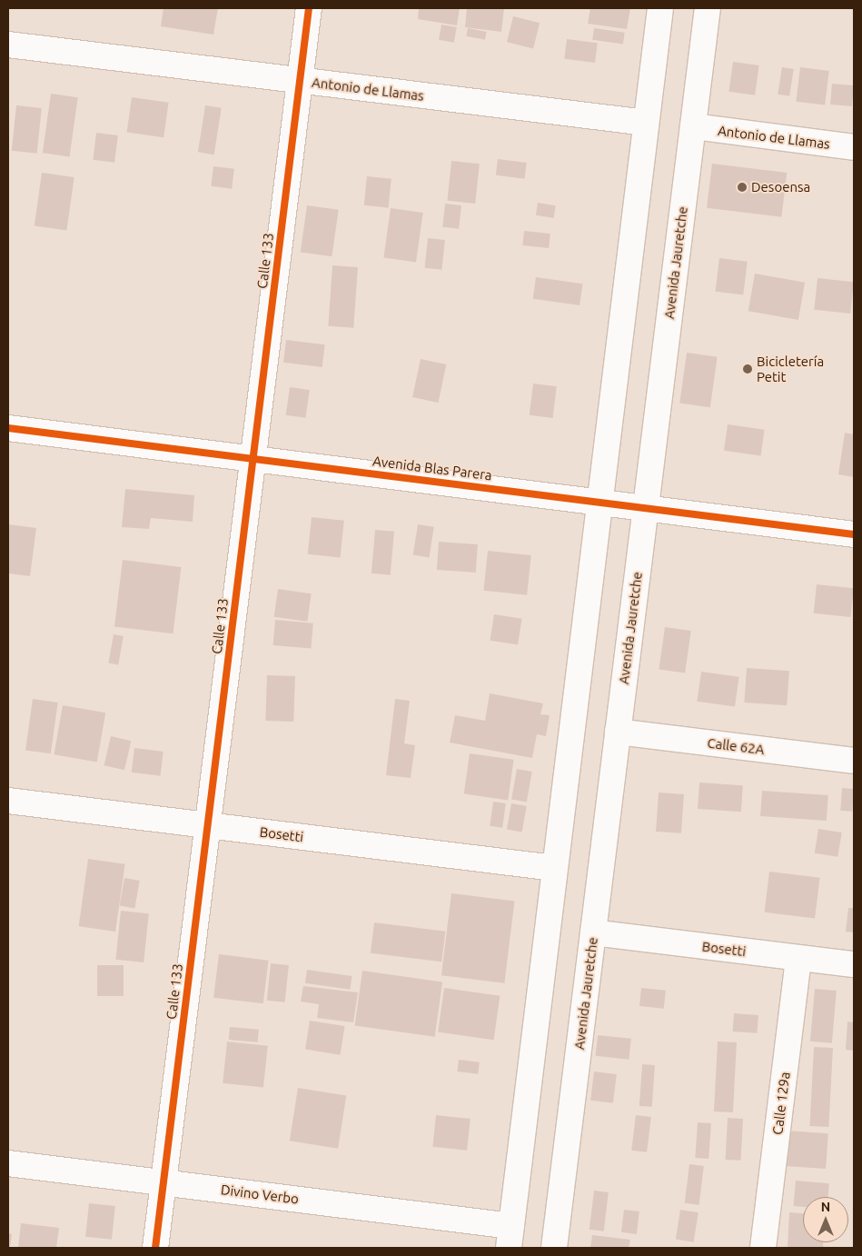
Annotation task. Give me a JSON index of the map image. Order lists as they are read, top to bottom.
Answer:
{
  "streets": {
    "street": [
      "Antonio de Llamas",
      "Calle 133",
      "Avenida Jauretche",
      "Avenida Blas Parera",
      "Calle 62A",
      "Bosetti",
      "Calle 129a",
      "Divino Verbo"
    ]
  },
  "crossings": [
    ["Antonio de Llamas", "Calle 133"],
    ["Antonio de Llamas", "Avenida Jauretche"],
    ["Calle 133", "Avenida Blas Parera"],
    ["Calle 133", "Bosetti"],
    ["Calle 133", "Divino Verbo"],
    ["Avenida Jauretche", "Avenida Blas Parera"],
    ["Avenida Jauretche", "Calle 62A"],
    ["Avenida Jauretche", "Bosetti"],
    ["Bosetti", "Calle 129a"]
  ],
  "places": ["Desoensa", "Bicicletería Petit"],
  "north": "top"
}
